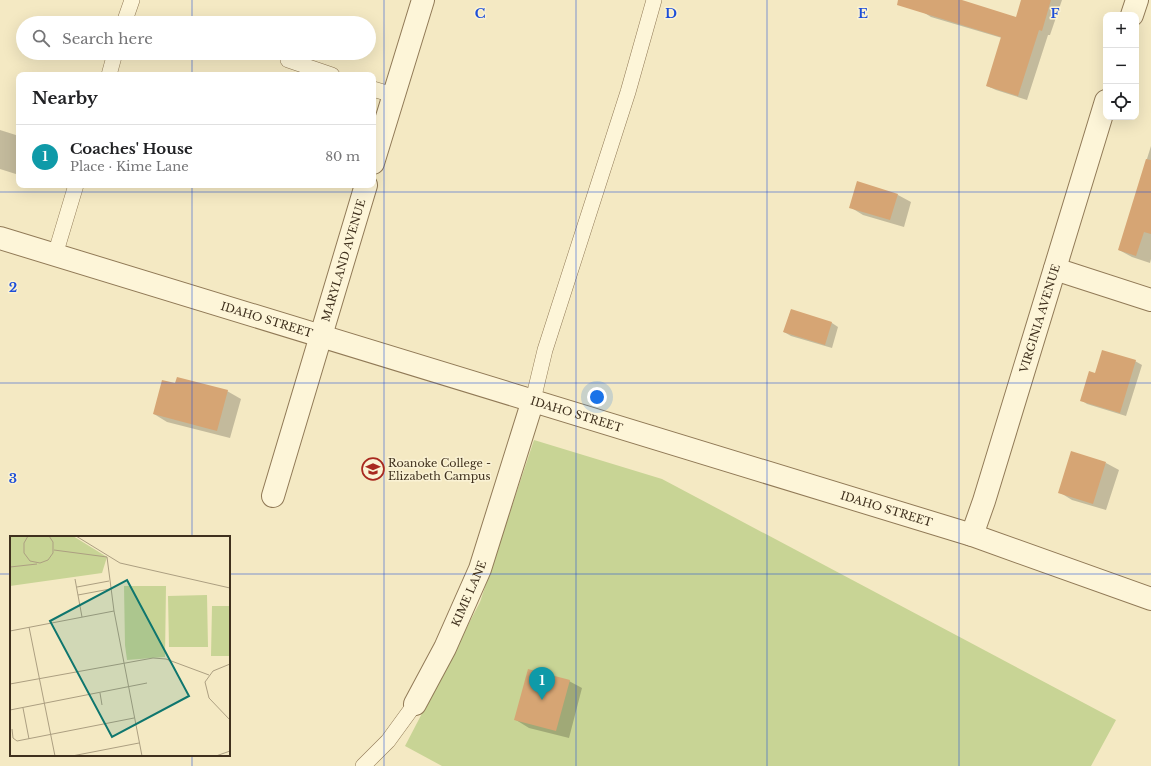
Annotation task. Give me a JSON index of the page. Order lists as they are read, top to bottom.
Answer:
{
  "streets": {
    "street": [
      "MARYLAND AVENUE",
      "VIRGINIA AVENUE",
      "IDAHO STREET",
      "KIME LANE"
    ]
  },
  "crossings": [
    ["MARYLAND AVENUE", "IDAHO STREET"],
    ["VIRGINIA AVENUE", "IDAHO STREET"],
    ["IDAHO STREET", "KIME LANE"]
  ],
  "places": {
    "school or university": ["Roanoke College - Elizabeth Campus"]
  },
  "page": {
    "map_buttons": ["+", "−"],
    "search": "Search here",
    "heading": "Nearby",
    "list": [
      {
        "mark": "1",
        "name": "Coaches' House",
        "note": "Place · Kime Lane",
        "value": "80 m"
      }
    ],
    "pins": "1"
  },
  "grid": {
    "columns": [
      "C",
      "D",
      "E",
      "F"
    ],
    "rows": ["2", "3"]
  }
}
